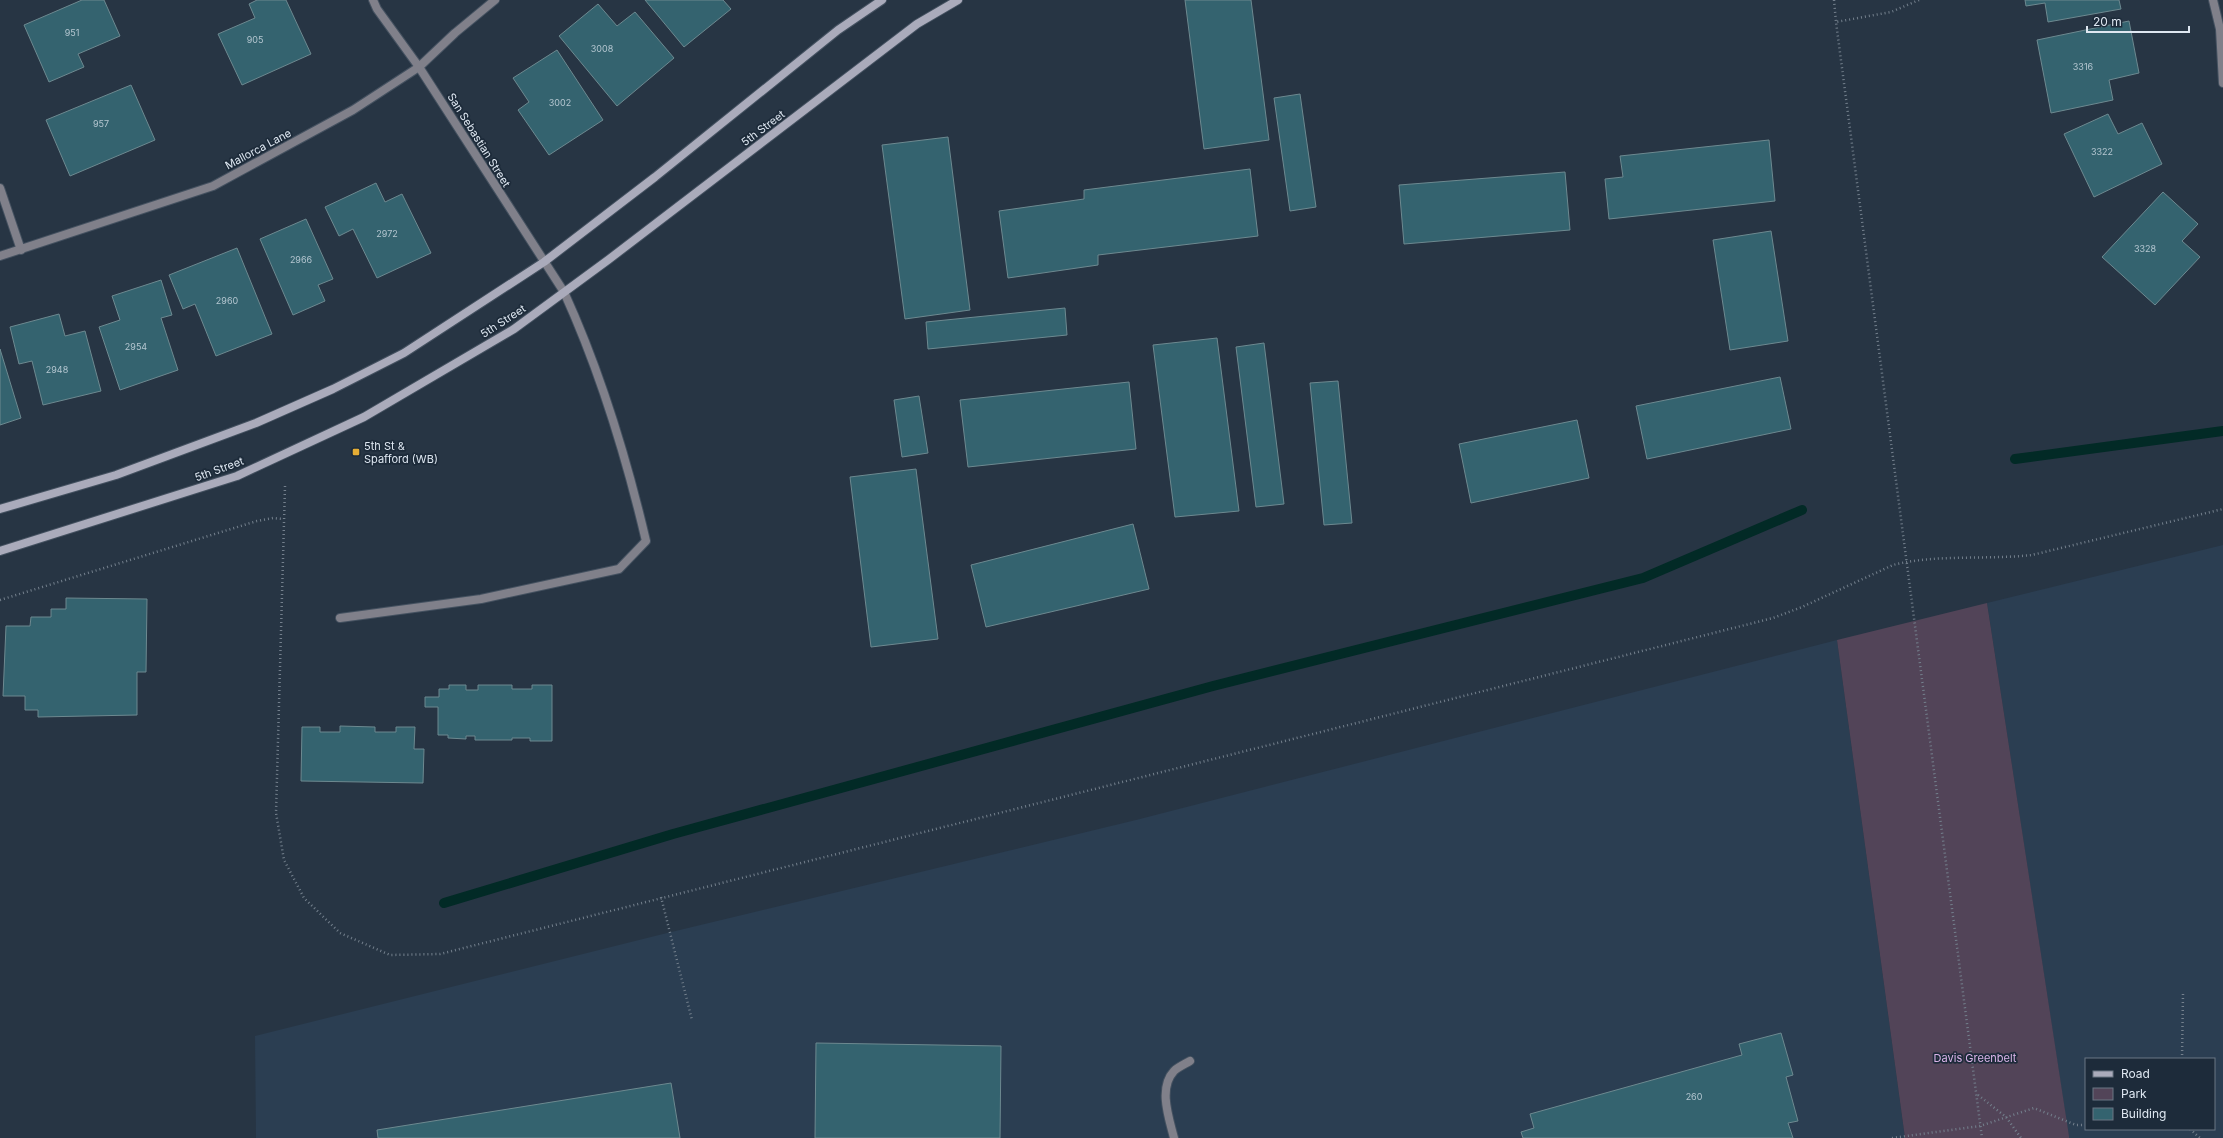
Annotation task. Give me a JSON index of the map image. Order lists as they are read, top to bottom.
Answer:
{
  "streets": {
    "main road": ["5th Street"],
    "street": ["San Sebastian Street", "Mallorca Lane"]
  },
  "crossings": [
    ["5th Street", "San Sebastian Street"],
    ["San Sebastian Street", "Mallorca Lane"]
  ],
  "parks": ["Davis Greenbelt"],
  "places": {
    "transit": ["5th St & Spafford (WB)"]
  },
  "house_numbers": [
    "951",
    "905",
    "3008",
    "3316",
    "3002",
    "957",
    "3322",
    "2972",
    "3328",
    "2966",
    "2960",
    "2954",
    "2948",
    "260"
  ],
  "legend": ["Road", "Park", "Building"],
  "scale_bar": "20 m"
}
